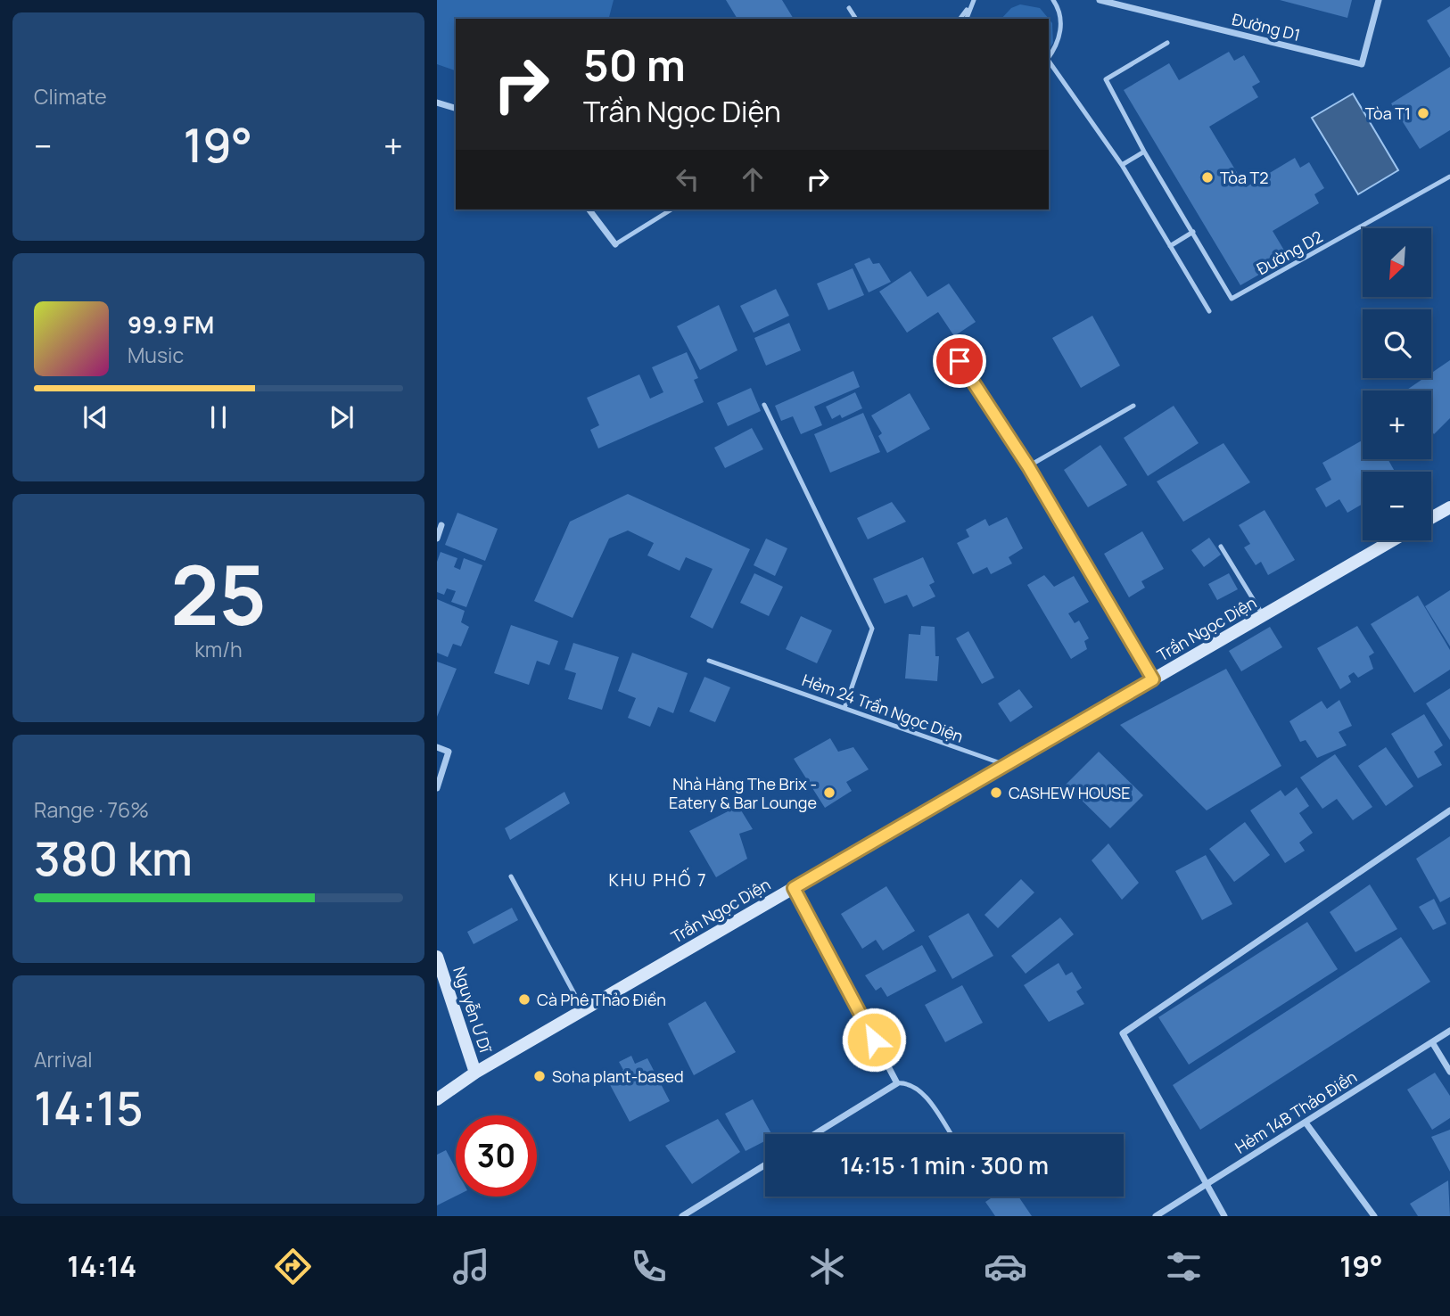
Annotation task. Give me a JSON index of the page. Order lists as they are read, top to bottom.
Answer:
{
  "streets": {
    "street": [
      "Đường D1",
      "Trần Ngọc Diện",
      "Nguyễn Ư Dĩ",
      "Hẻm 14B Thảo Điền"
    ],
    "lane": ["Đường D2", "Hẻm 24 Trần Ngọc Diện"]
  },
  "crossings": [
    ["Trần Ngọc Diện", "Hẻm 24 Trần Ngọc Diện"],
    ["Trần Ngọc Diện", "Nguyễn Ư Dĩ"]
  ],
  "districts": ["KHU PHỐ 7"],
  "places": [
    "Tòa T1",
    "Tòa T2",
    "Nhà Hàng The Brix - Eatery & Bar Lounge",
    "CASHEW HOUSE",
    "Cà Phê Thảo Điền",
    "Soha plant-based"
  ],
  "north": "bottom left",
  "page": {
    "tile": [
      "Climate",
      ["25", "km/h"],
      ["Range · 76%", "380 km"],
      ["Arrival", "14:15"]
    ],
    "turn": ["50 m", "Trần Ngọc Diện"],
    "heat": ["−", "19°", "+"],
    "map_buttons": ["+", "−"],
    "song": ["99.9 FM", "Music"],
    "limit": "30",
    "trip": "14:15 · 1 min · 300 m",
    "tabs": ["14:14", "19°"]
  }
}
